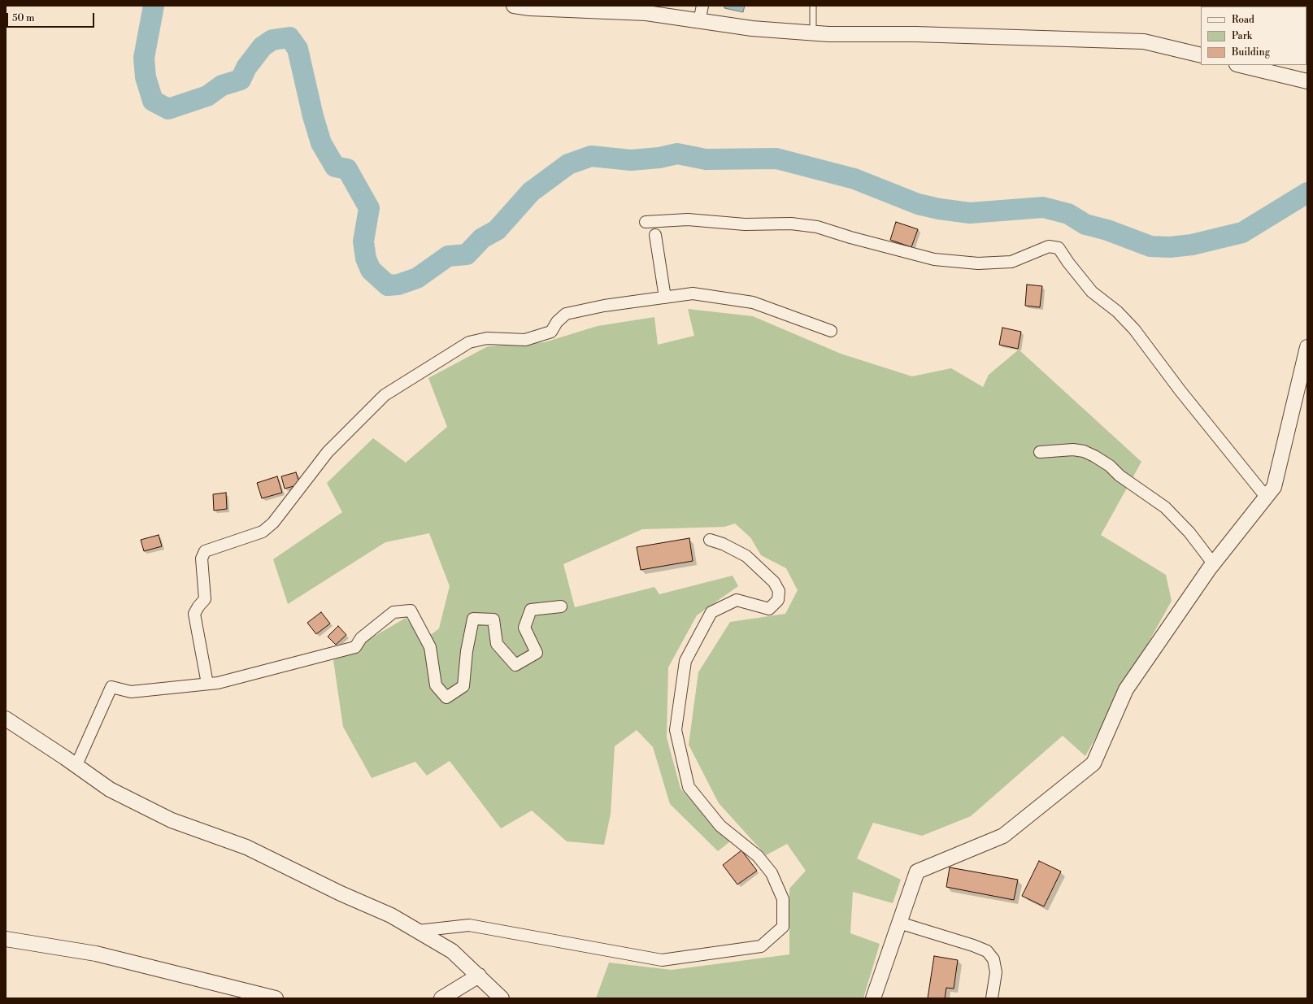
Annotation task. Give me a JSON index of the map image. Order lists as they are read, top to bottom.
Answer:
{
  "legend": ["Road", "Park", "Building"],
  "scale_bar": "50 m"
}
